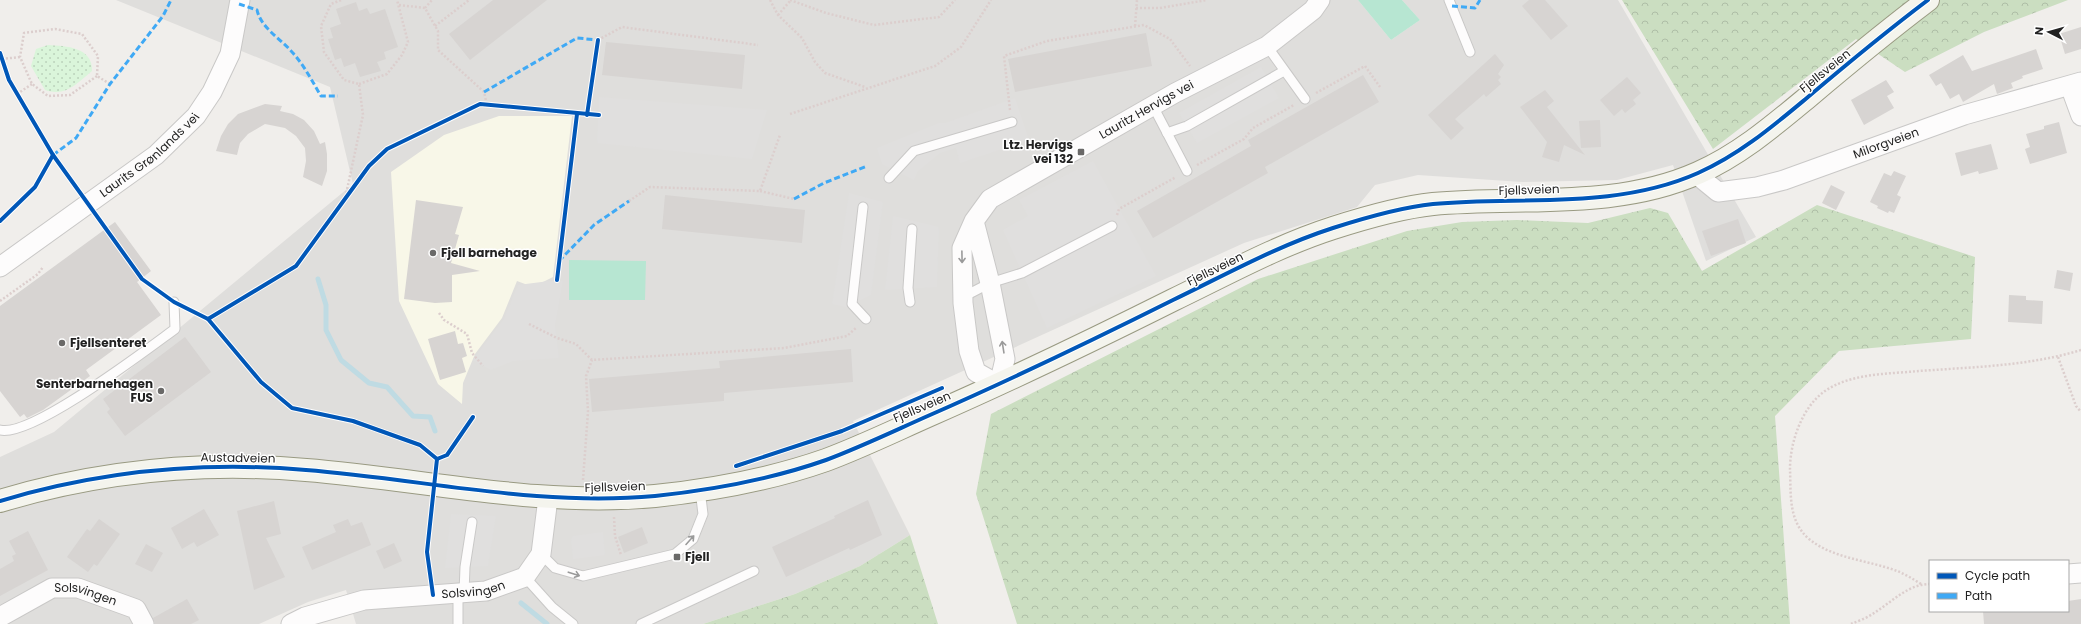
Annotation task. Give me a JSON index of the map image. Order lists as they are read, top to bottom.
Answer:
{
  "streets": {
    "main road": ["Fjellsveien", "Austadveien"],
    "street": [
      "Lauritz Hervigs vei",
      "Milorgveien",
      "Laurits Grønlands vei",
      "Solsvingen"
    ]
  },
  "crossings": [
    ["Fjellsveien", "Lauritz Hervigs vei"],
    ["Fjellsveien", "Milorgveien"],
    ["Fjellsveien", "Austadveien"]
  ],
  "places": {
    "transit": ["Ltz. Hervigs vei 132", "Fjell"],
    "other": ["Fjell barnehage", "Fjellsenteret", "Senterbarnehagen FUS"]
  },
  "legend": ["Cycle path", "Path"],
  "north": "left"
}
